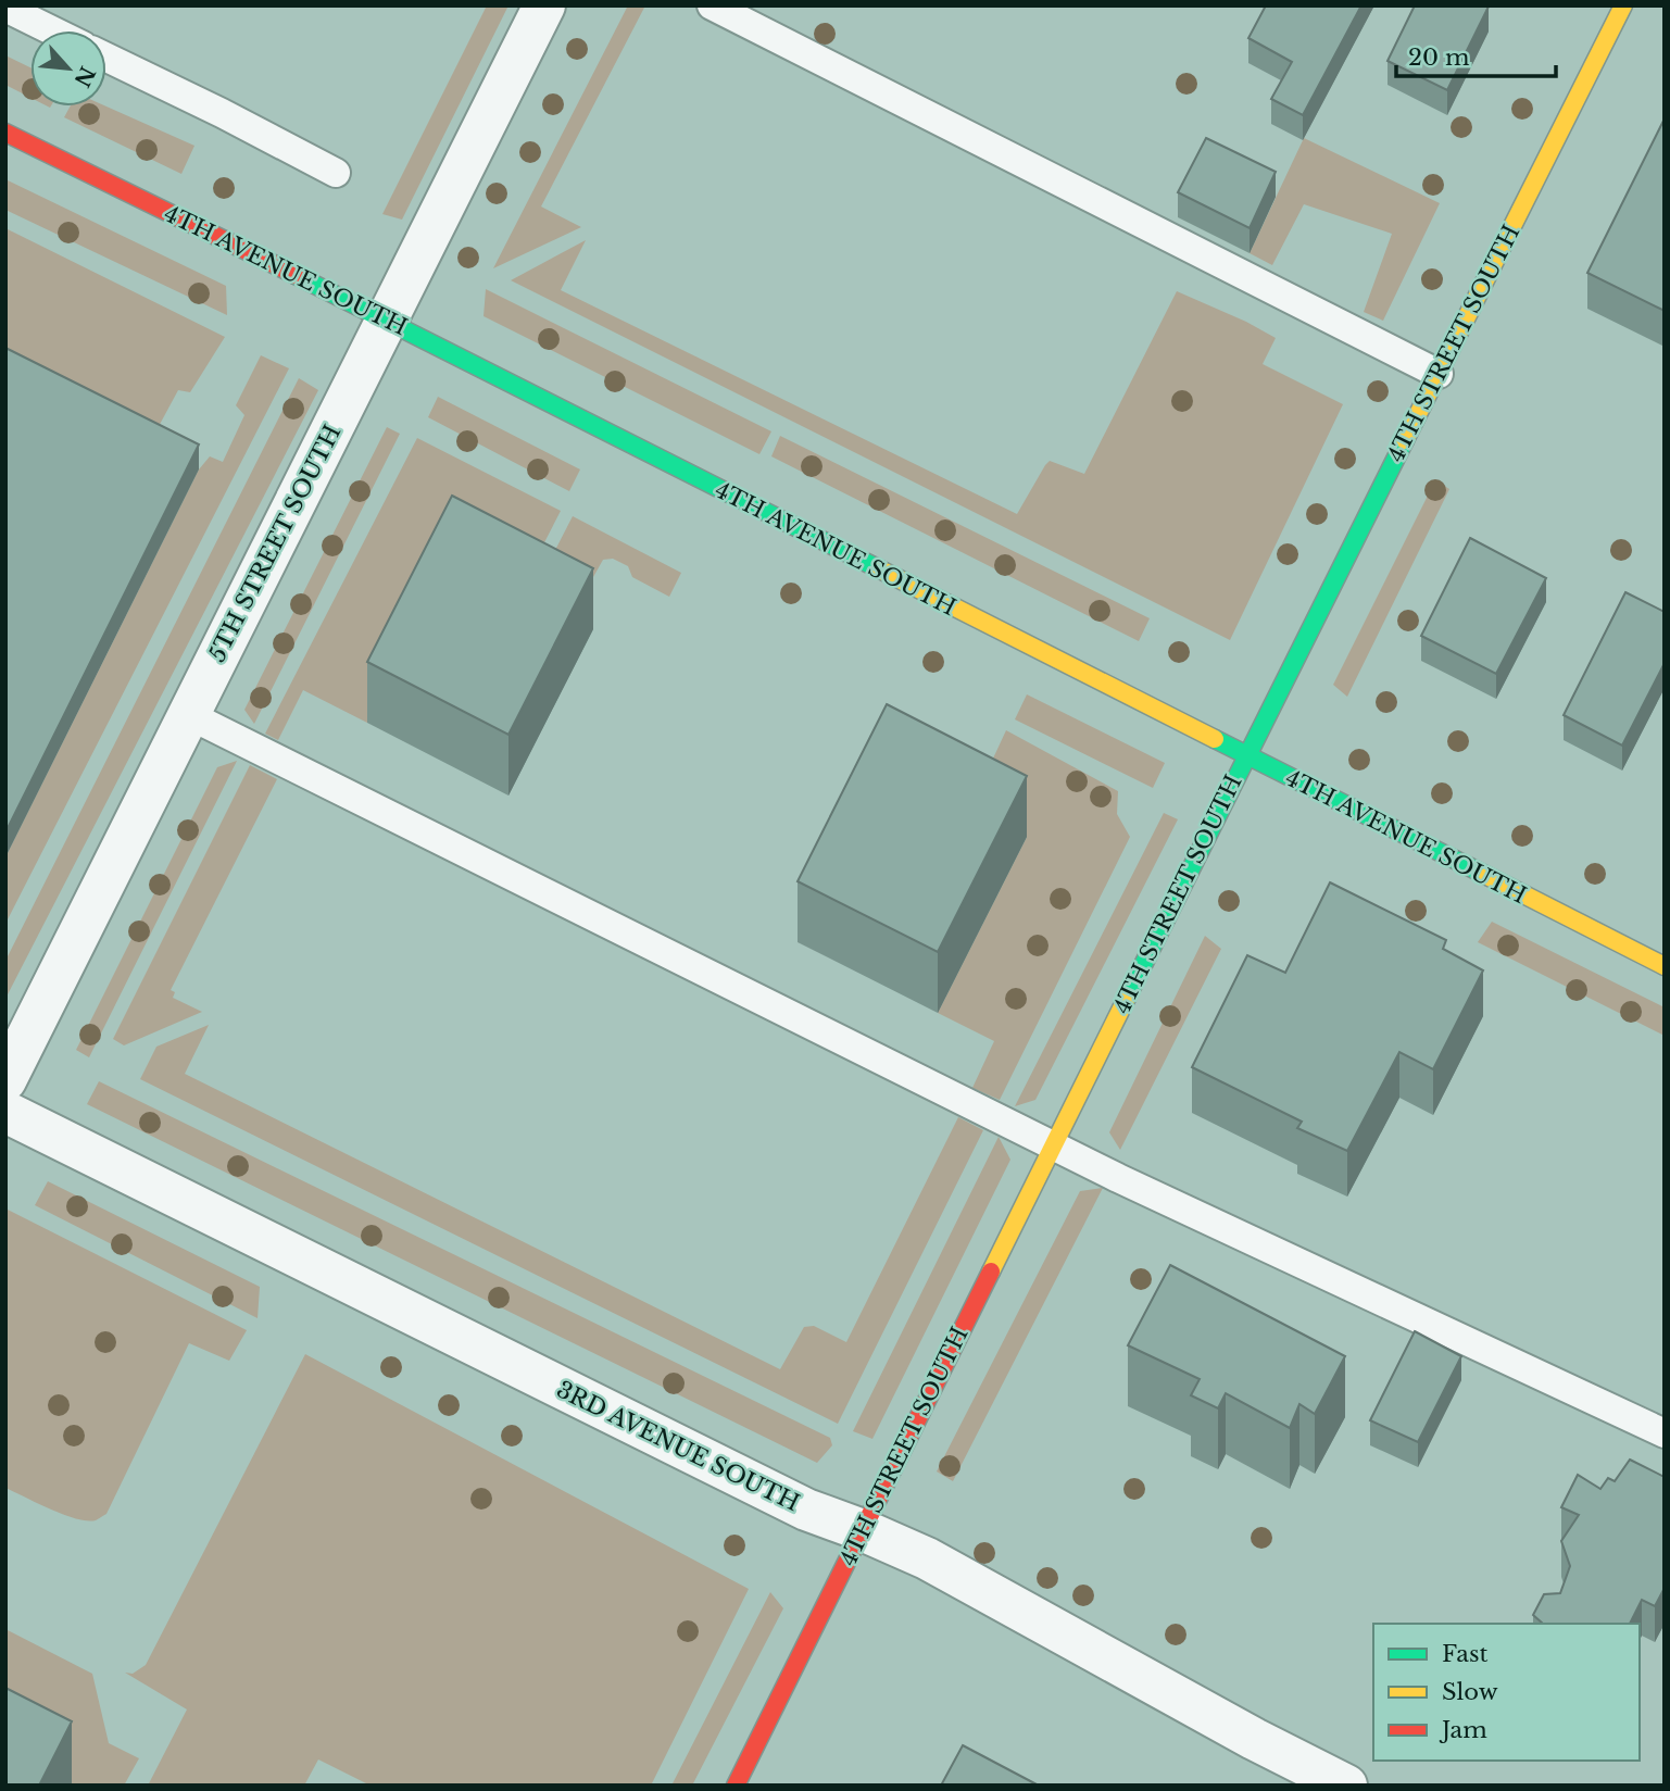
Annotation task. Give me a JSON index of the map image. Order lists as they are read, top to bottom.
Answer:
{
  "streets": {
    "street": [
      "4TH AVENUE SOUTH",
      "4TH STREET SOUTH",
      "5TH STREET SOUTH",
      "3RD AVENUE SOUTH"
    ]
  },
  "crossings": [
    ["4TH AVENUE SOUTH", "4TH STREET SOUTH"],
    ["4TH AVENUE SOUTH", "5TH STREET SOUTH"],
    ["4TH STREET SOUTH", "3RD AVENUE SOUTH"]
  ],
  "legend": ["Fast", "Slow", "Jam"],
  "scale_bar": "20 m",
  "north": "bottom right"
}
